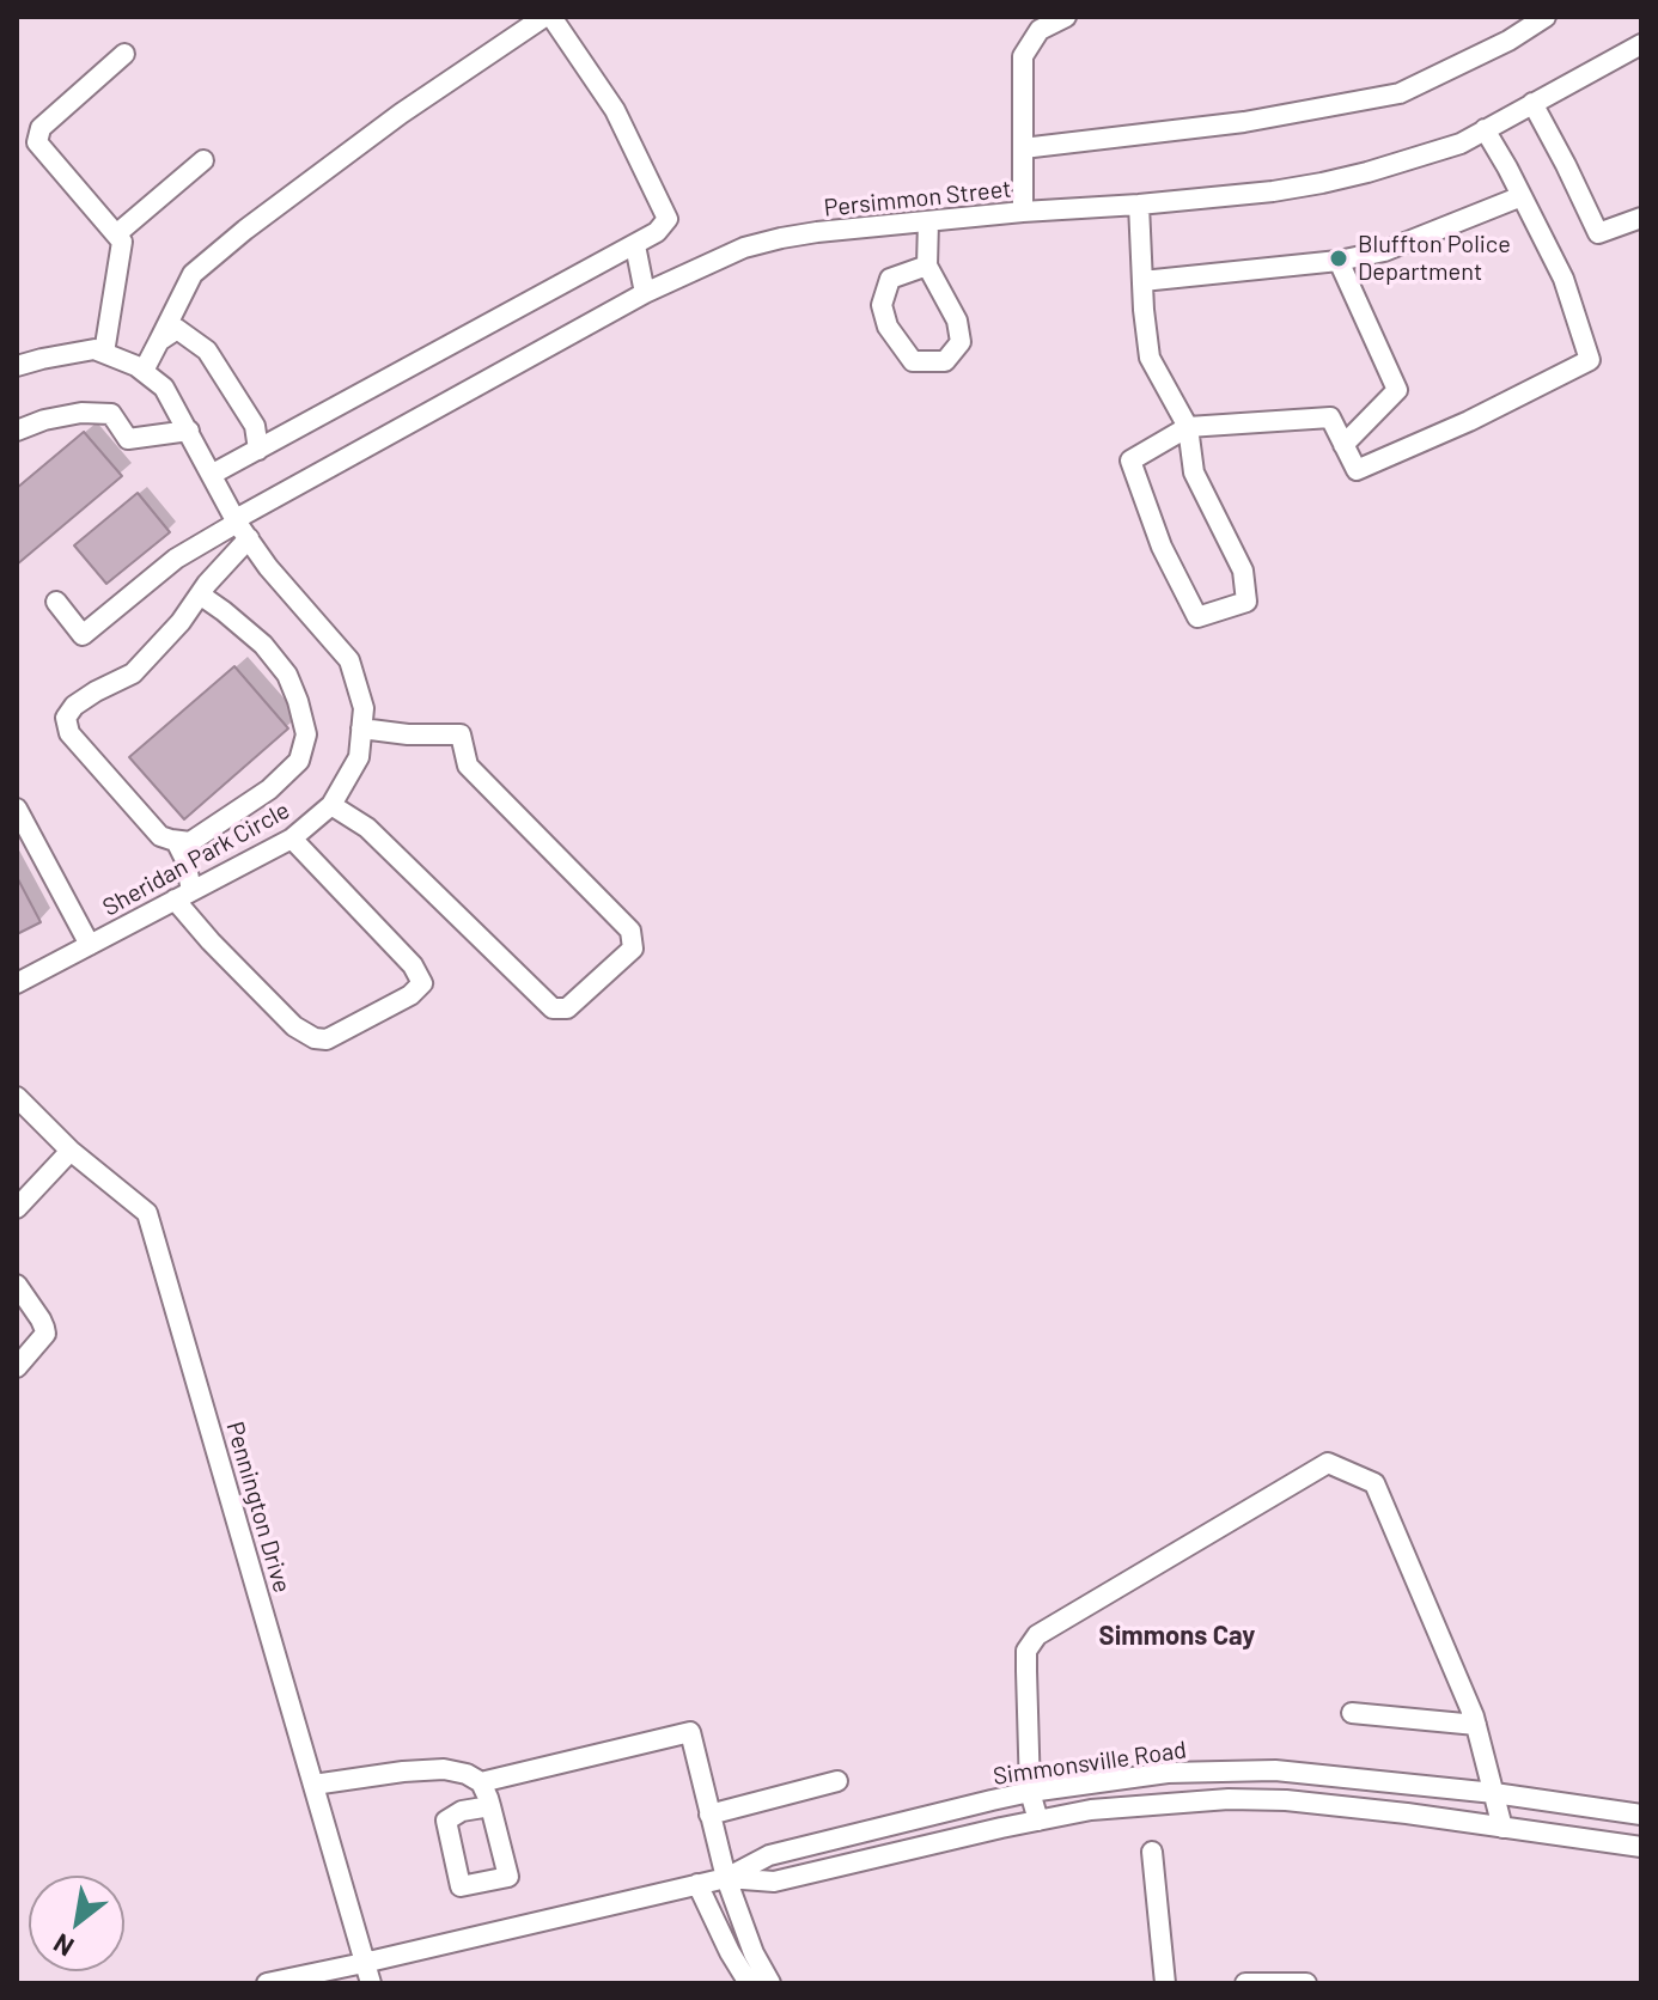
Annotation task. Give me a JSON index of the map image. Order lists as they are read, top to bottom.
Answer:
{
  "streets": {
    "street": [
      "Persimmon Street",
      "Sheridan Park Circle",
      "Pennington Drive",
      "Simmonsville Road"
    ]
  },
  "crossings": [
    ["Persimmon Street", "Sheridan Park Circle"],
    ["Pennington Drive", "Simmonsville Road"]
  ],
  "districts": ["Simmons Cay"],
  "places": ["Bluffton Police Department"],
  "north": "bottom left"
}
